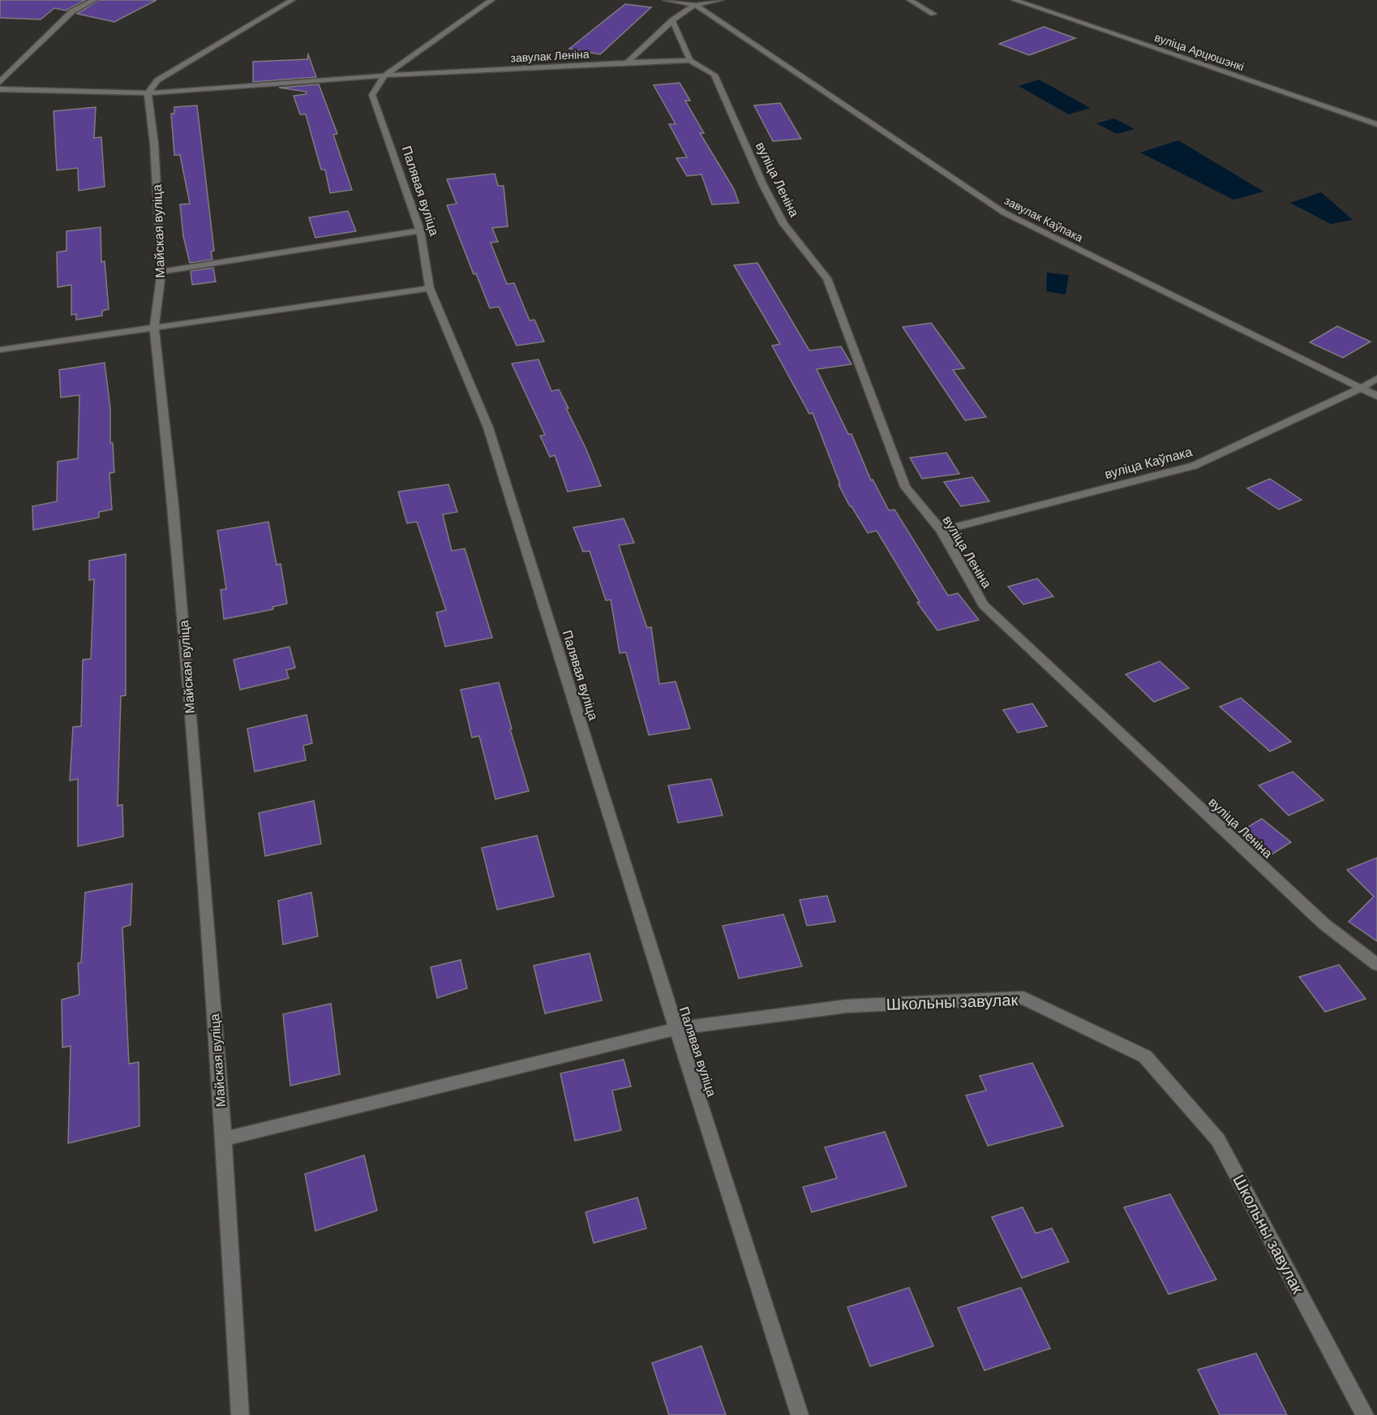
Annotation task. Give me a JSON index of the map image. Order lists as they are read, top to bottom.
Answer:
{
  "streets": {
    "street": [
      "вуліца Арцюшэнкі",
      "завулак Леніна",
      "вуліца Леніна",
      "Палявая вуліца",
      "завулак Каўпака",
      "Майская вуліца",
      "вуліца Каўпака",
      "Школьны завулак"
    ]
  },
  "crossings": [
    ["завулак Леніна", "вуліца Леніна"],
    ["завулак Леніна", "Палявая вуліца"],
    ["завулак Леніна", "Майская вуліца"],
    ["вуліца Леніна", "вуліца Каўпака"],
    ["Палявая вуліца", "Школьны завулак"],
    ["завулак Каўпака", "вуліца Каўпака"],
    ["Майская вуліца", "Школьны завулак"]
  ]
}
